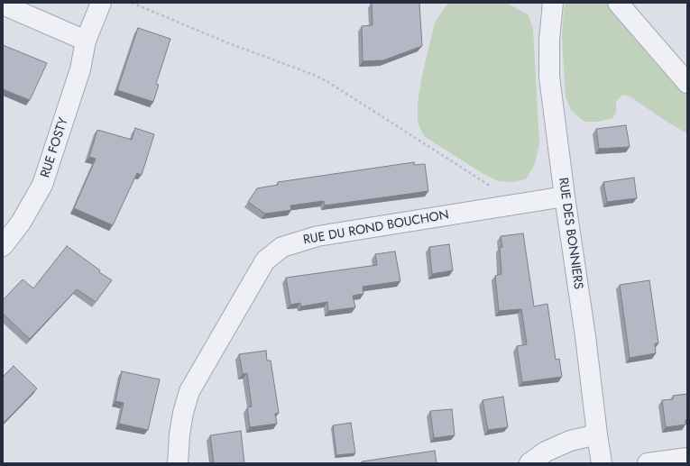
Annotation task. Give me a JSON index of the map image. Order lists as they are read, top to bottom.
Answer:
{
  "streets": {
    "street": ["RUE FOSTY", "RUE DU ROND BOUCHON", "RUE DES BONNIERS"]
  },
  "crossings": [
    ["RUE DU ROND BOUCHON", "RUE DES BONNIERS"]
  ]
}
